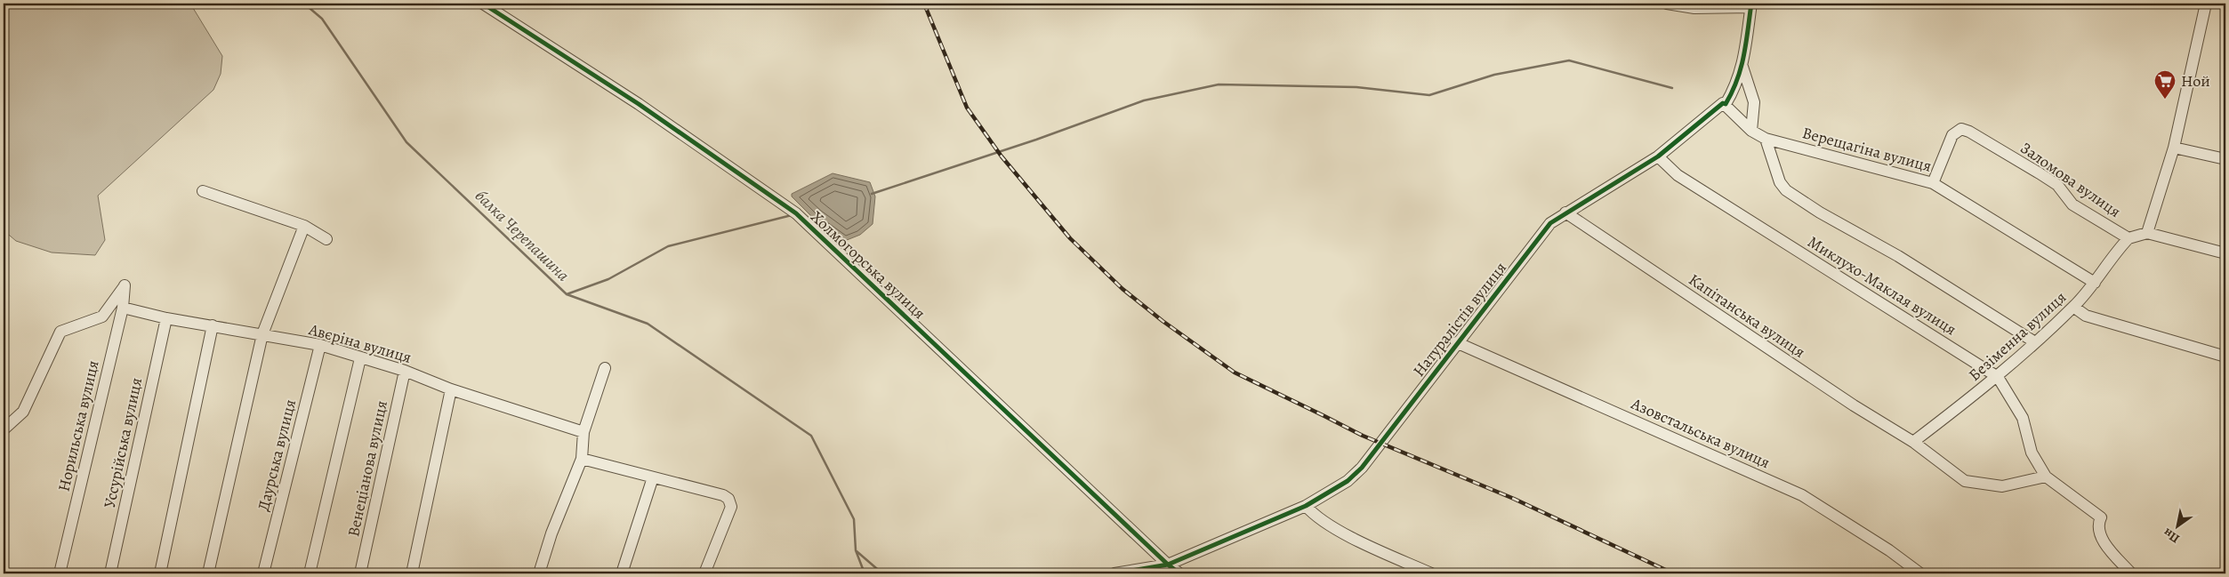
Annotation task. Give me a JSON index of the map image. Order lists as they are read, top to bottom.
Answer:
{
  "streets": {
    "street": [
      "Верещагіна вулиця",
      "Заломова вулиця",
      "Холмогорська вулиця",
      "Миклухо-Маклая вулиця",
      "Капітанська вулиця",
      "Натуралістів вулиця",
      "Безіменна вулиця",
      "Авєріна вулиця",
      "Норильська вулиця",
      "Азовстальська вулиця",
      "Уссурійська вулиця",
      "Даурська вулиця",
      "Венеціанова вулиця"
    ]
  },
  "crossings": [
    ["Верещагіна вулиця", "Заломова вулиця"],
    ["Верещагіна вулиця", "Натуралістів вулиця"],
    ["Верещагіна вулиця", "Безіменна вулиця"],
    ["Заломова вулиця", "Безіменна вулиця"],
    ["Холмогорська вулиця", "Натуралістів вулиця"],
    ["Миклухо-Маклая вулиця", "Капітанська вулиця"],
    ["Миклухо-Маклая вулиця", "Натуралістів вулиця"],
    ["Миклухо-Маклая вулиця", "Безіменна вулиця"],
    ["Капітанська вулиця", "Натуралістів вулиця"],
    ["Капітанська вулиця", "Безіменна вулиця"],
    ["Натуралістів вулиця", "Азовстальська вулиця"],
    ["Авєріна вулиця", "Норильська вулиця"],
    ["Авєріна вулиця", "Уссурійська вулиця"],
    ["Авєріна вулиця", "Даурська вулиця"],
    ["Авєріна вулиця", "Венеціанова вулиця"]
  ],
  "water": ["балка Черепашина"],
  "places": {
    "supermarket": ["Ной"]
  },
  "north": "bottom left"
}
